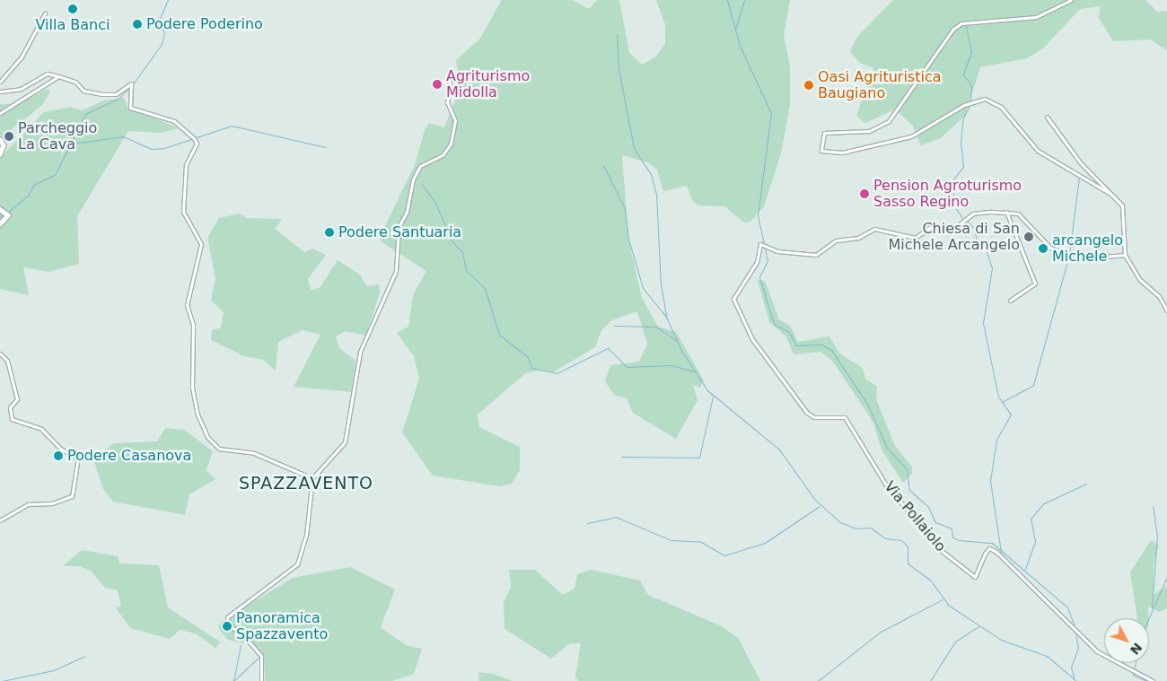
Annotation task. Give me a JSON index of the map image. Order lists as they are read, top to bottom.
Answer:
{
  "streets": {
    "street": ["Via Pollaiolo"]
  },
  "districts": ["SPAZZAVENTO"],
  "places": [
    "Villa Banci",
    "Podere Poderino",
    "Agriturismo Midolla",
    "Oasi Agrituristica Baugiano",
    "Parcheggio La Cava",
    "Pension Agroturismo Sasso Regino",
    "Podere Santuaria",
    "Chiesa di San Michele Arcangelo",
    "arcangelo Michele",
    "Podere Casanova",
    "Panoramica Spazzavento"
  ],
  "north": "bottom right"
}
